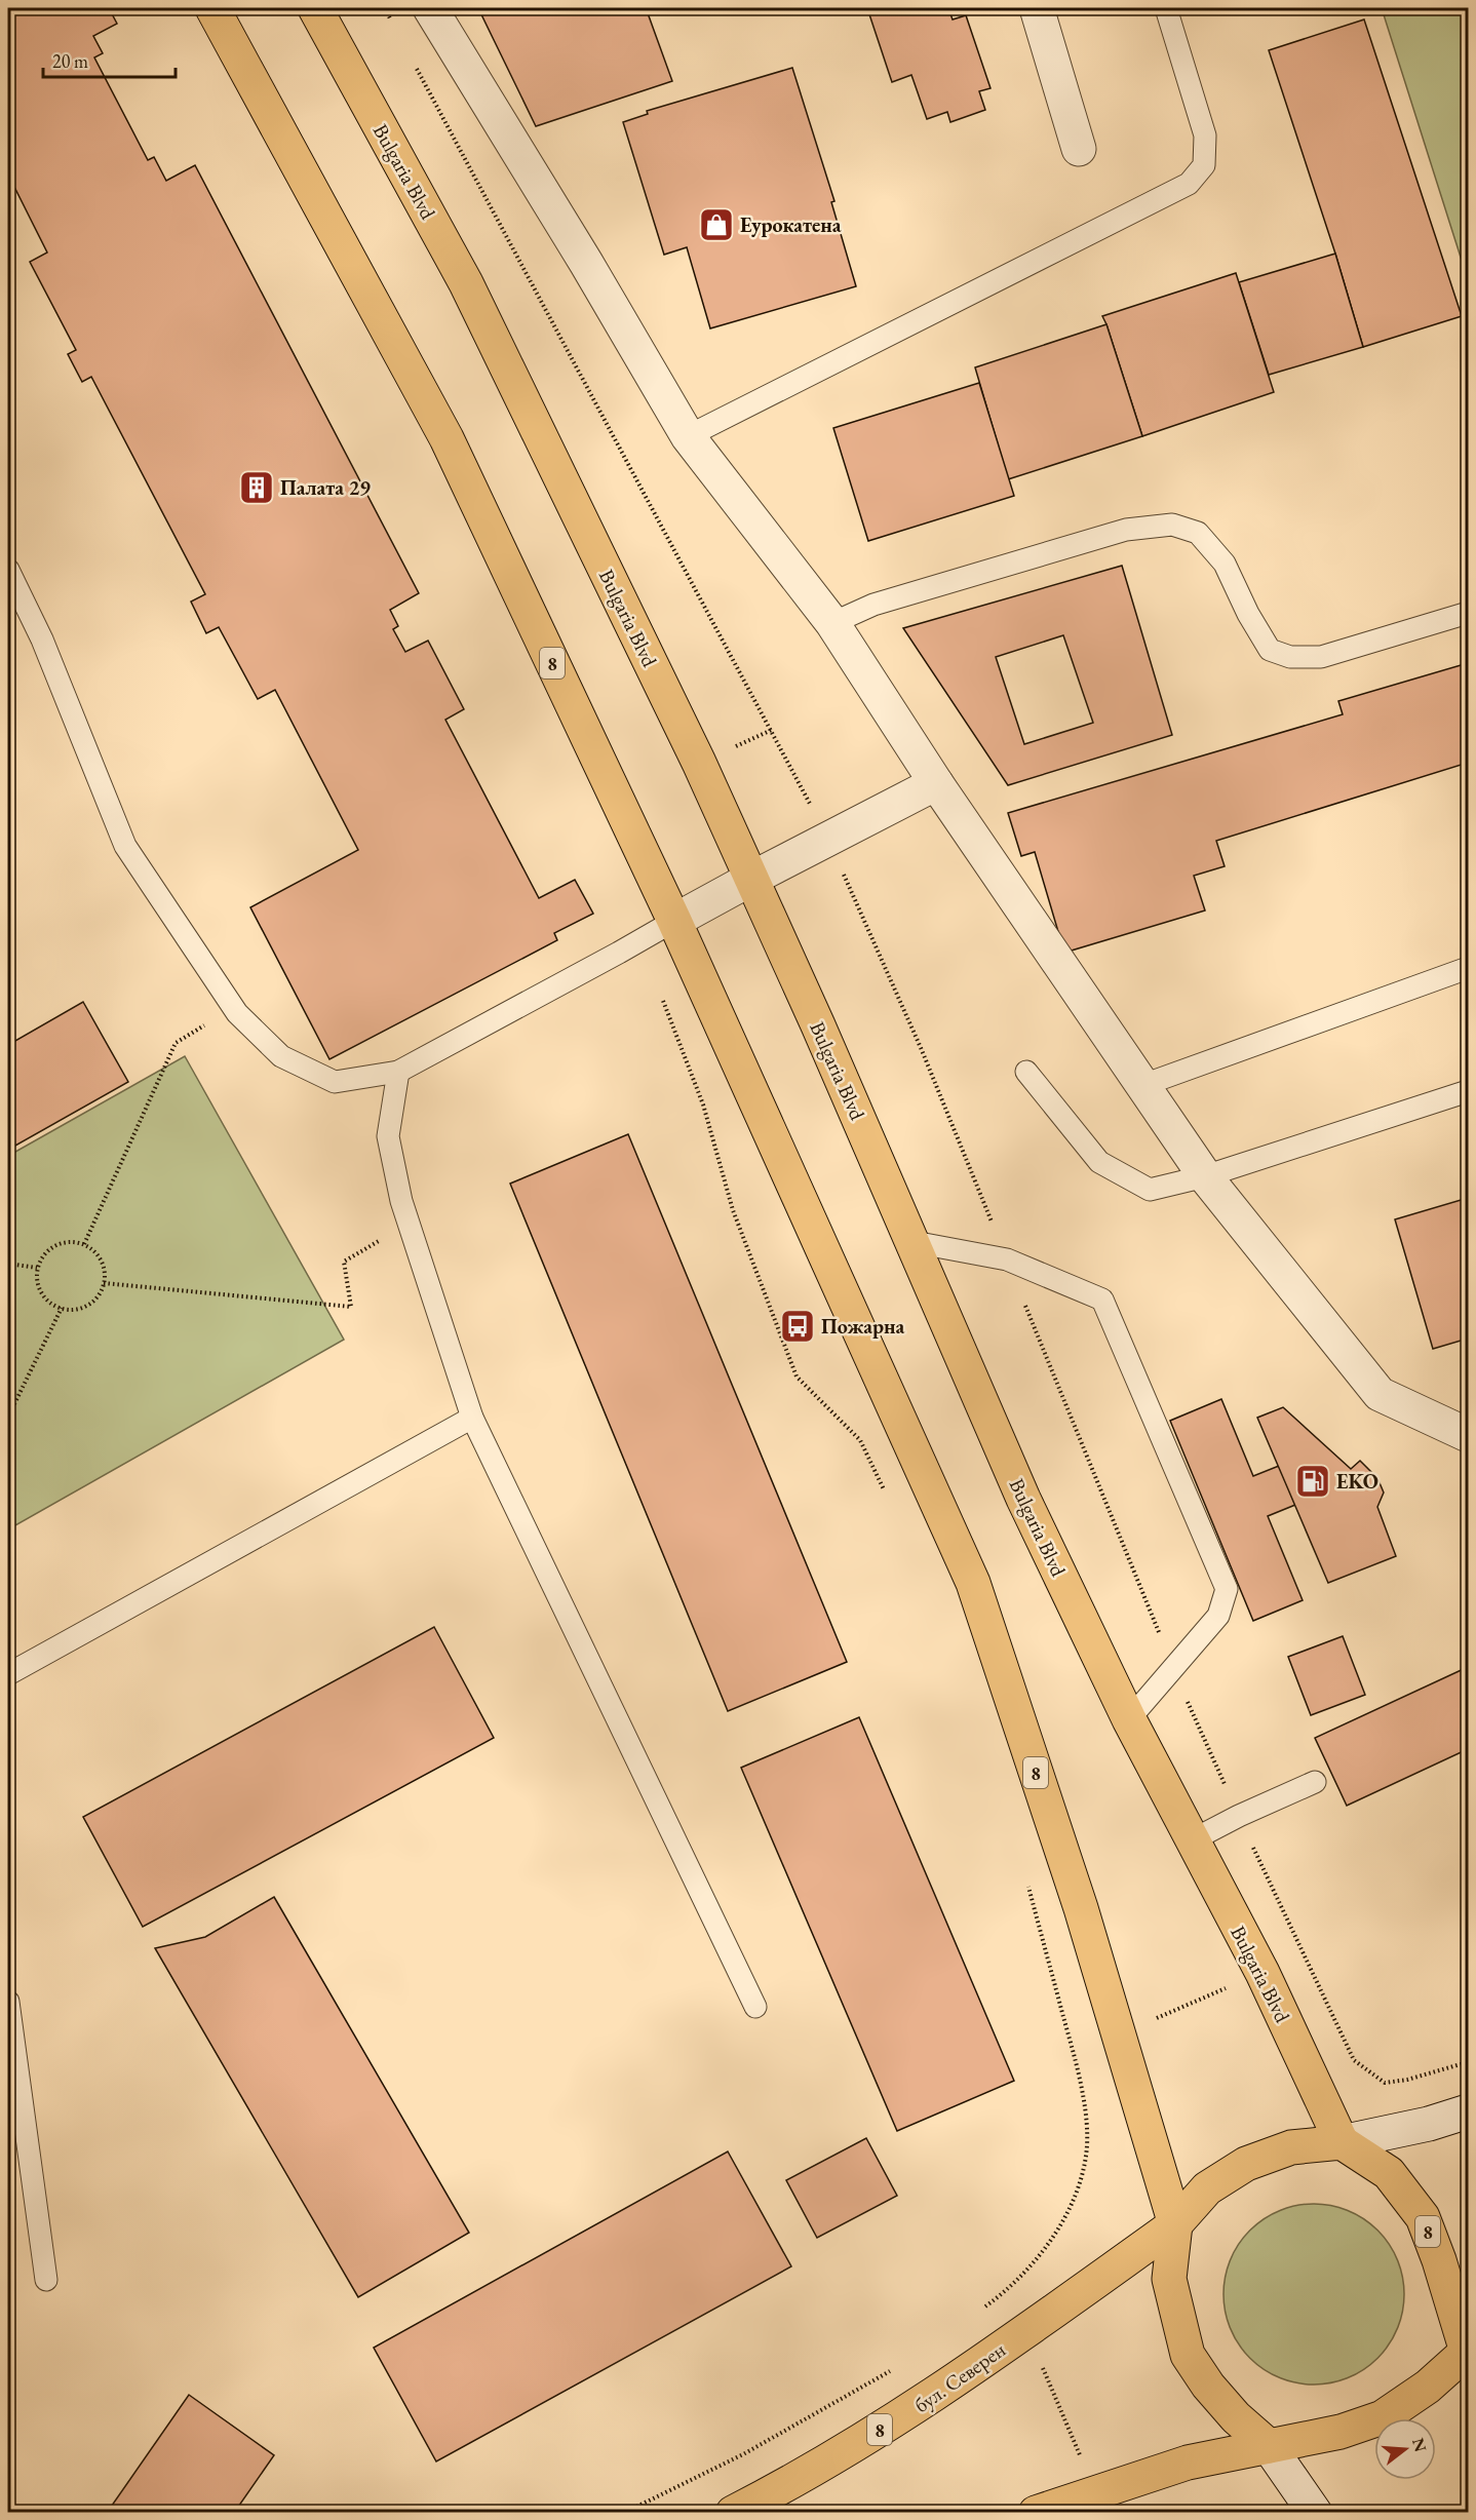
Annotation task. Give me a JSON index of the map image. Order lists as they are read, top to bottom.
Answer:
{
  "streets": {
    "main road": ["Bulgaria Blvd", "8", "бул. Северен"]
  },
  "crossings": [
    ["Bulgaria Blvd", "8"],
    ["Bulgaria Blvd", "бул. Северен"],
    ["8", "бул. Северен"]
  ],
  "places": {
    "shop": ["Еурокатена"],
    "building": ["Палата 29"],
    "bus stop": ["Пожарна"],
    "fuel station": ["EKO"]
  },
  "scale_bar": "20 m",
  "north": "right"
}
